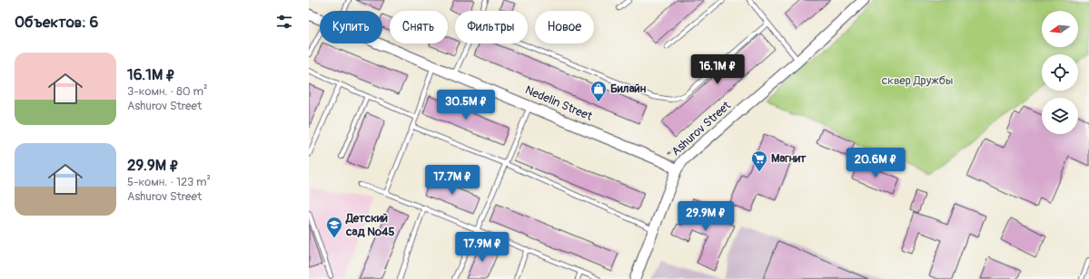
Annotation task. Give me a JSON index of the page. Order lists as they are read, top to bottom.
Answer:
{
  "streets": {
    "street": ["Nedelin Street", "Ashurov Street"]
  },
  "crossings": [
    ["Nedelin Street", "Ashurov Street"]
  ],
  "parks": ["сквер Дружбы"],
  "places": {
    "shop": ["Билайн"],
    "supermarket": ["Магнит"],
    "school or university": ["Детский сад №45"]
  },
  "north": "left",
  "page": {
    "heading": "Объектов: 6",
    "chip": [
      "Купить",
      "Снять",
      "Фильтры",
      "Новое"
    ],
    "list": [
      {
        "name": "16.1M ₽",
        "note": "3-комн. · 80 m² · Ashurov Street"
      },
      {
        "name": "29.9M ₽",
        "note": "5-комн. · 123 m² · Ashurov Street"
      }
    ],
    "price": [
      "16.1M ₽",
      "30.5M ₽",
      "20.6M ₽",
      "17.7M ₽",
      "29.9M ₽",
      "17.9M ₽"
    ]
  }
}
